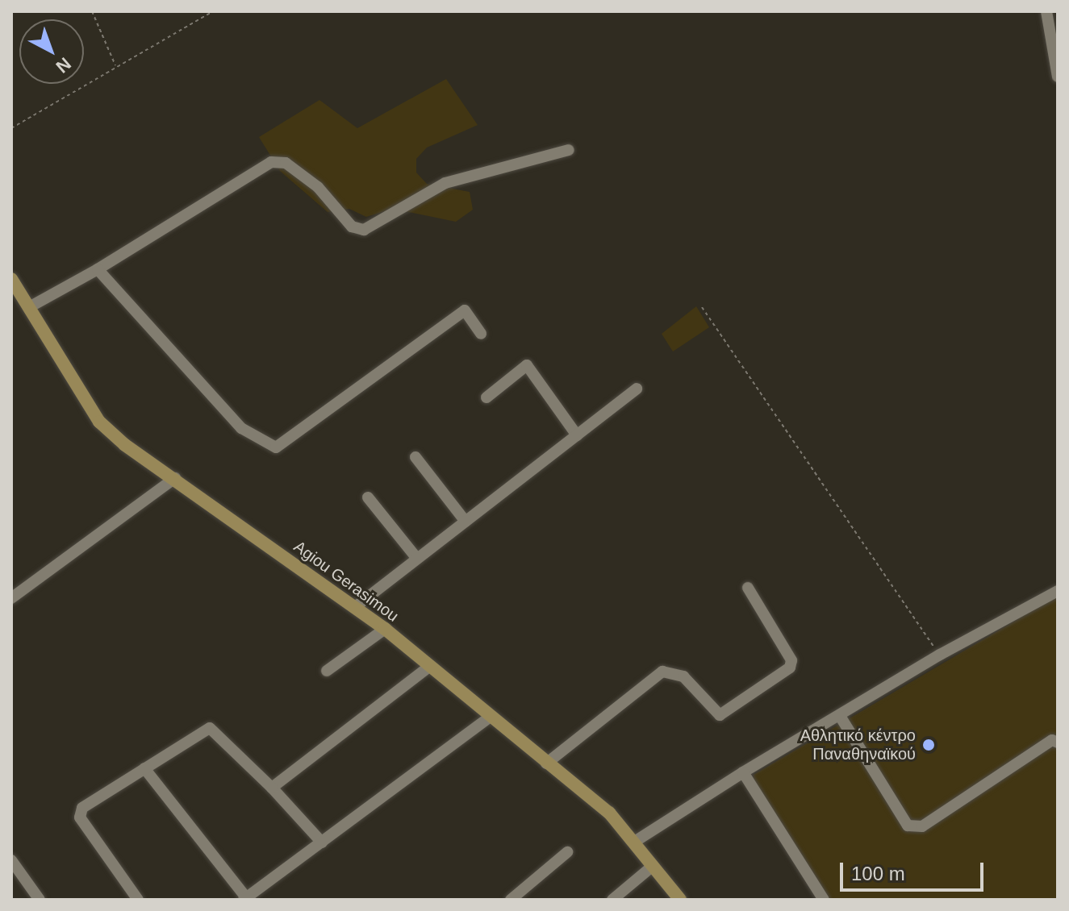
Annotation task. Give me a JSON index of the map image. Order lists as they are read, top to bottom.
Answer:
{
  "streets": {
    "street": ["Agiou Gerasimou"]
  },
  "places": ["Αθλητικό κέντρο Παναθηναϊκού"],
  "scale_bar": "100 m",
  "north": "bottom right"
}
